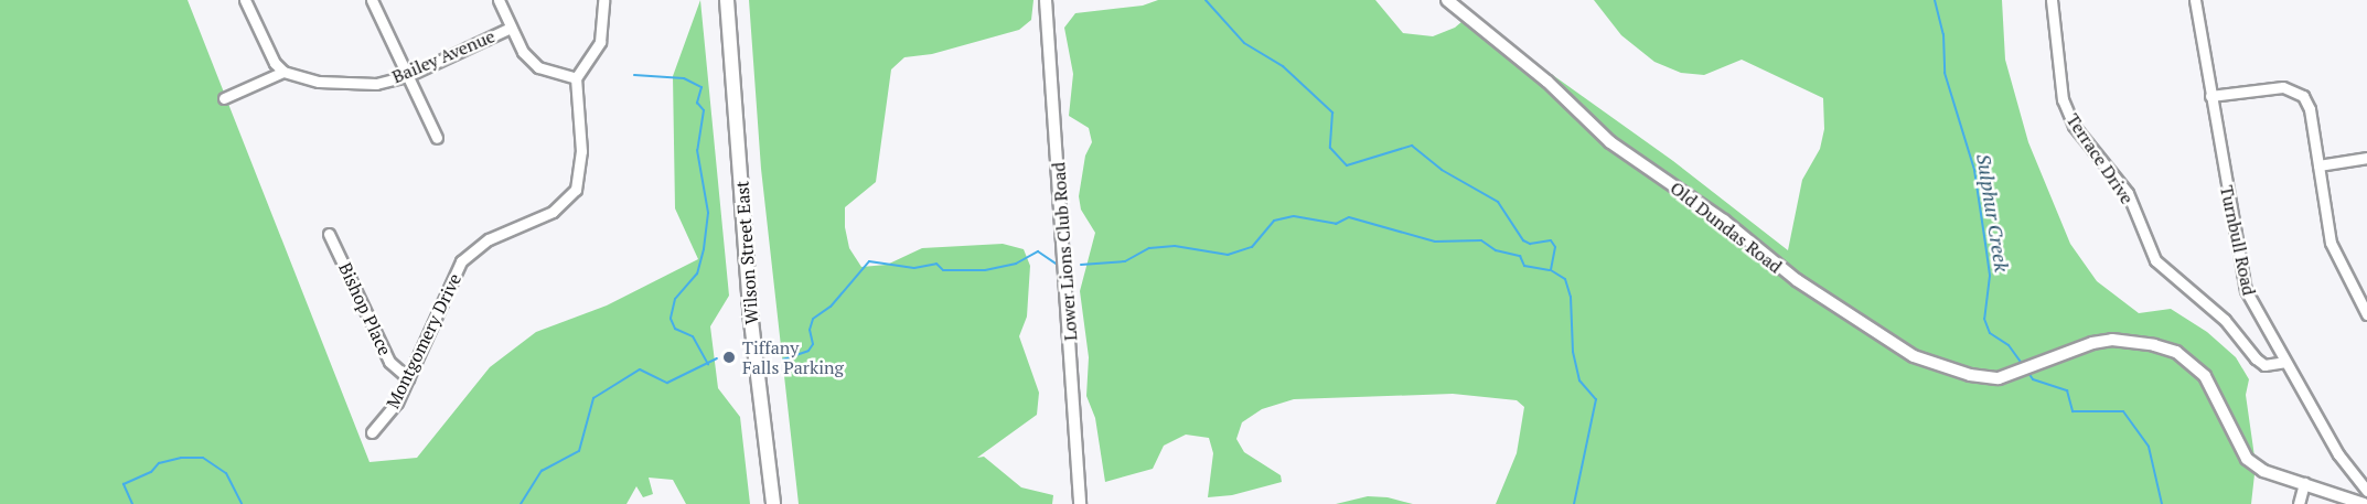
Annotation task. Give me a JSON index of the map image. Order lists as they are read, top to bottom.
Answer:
{
  "streets": {
    "main road": ["Wilson Street East"],
    "street": [
      "Bailey Avenue",
      "Terrace Drive",
      "Old Dundas Road",
      "Turnbull Road",
      "Lower Lions Club Road",
      "Bishop Place",
      "Montgomery Drive"
    ]
  },
  "crossings": [
    ["Terrace Drive", "Turnbull Road"],
    ["Bishop Place", "Montgomery Drive"]
  ],
  "water": ["Sulphur Creek"],
  "places": ["Tiffany Falls Parking"]
}
